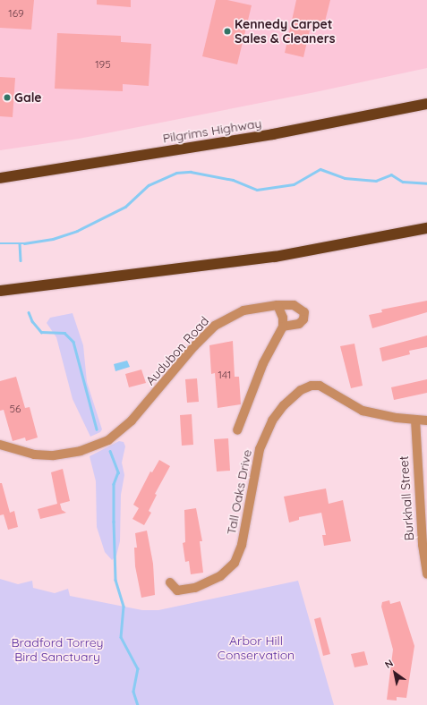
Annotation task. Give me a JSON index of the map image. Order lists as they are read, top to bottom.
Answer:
{
  "streets": {
    "highway": ["Pilgrims Highway"],
    "street": ["Audubon Road", "Tall Oaks Drive", "Burkhall Street"]
  },
  "crossings": [
    ["Tall Oaks Drive", "Burkhall Street"]
  ],
  "parks": ["Arbor Hill Conservation", "Bradford Torrey Bird Sanctuary"],
  "places": ["Kennedy Carpet Sales & Cleaners", "Gale"],
  "house_numbers": [
    "169",
    "195",
    "141",
    "56"
  ],
  "north": "top left"
}
